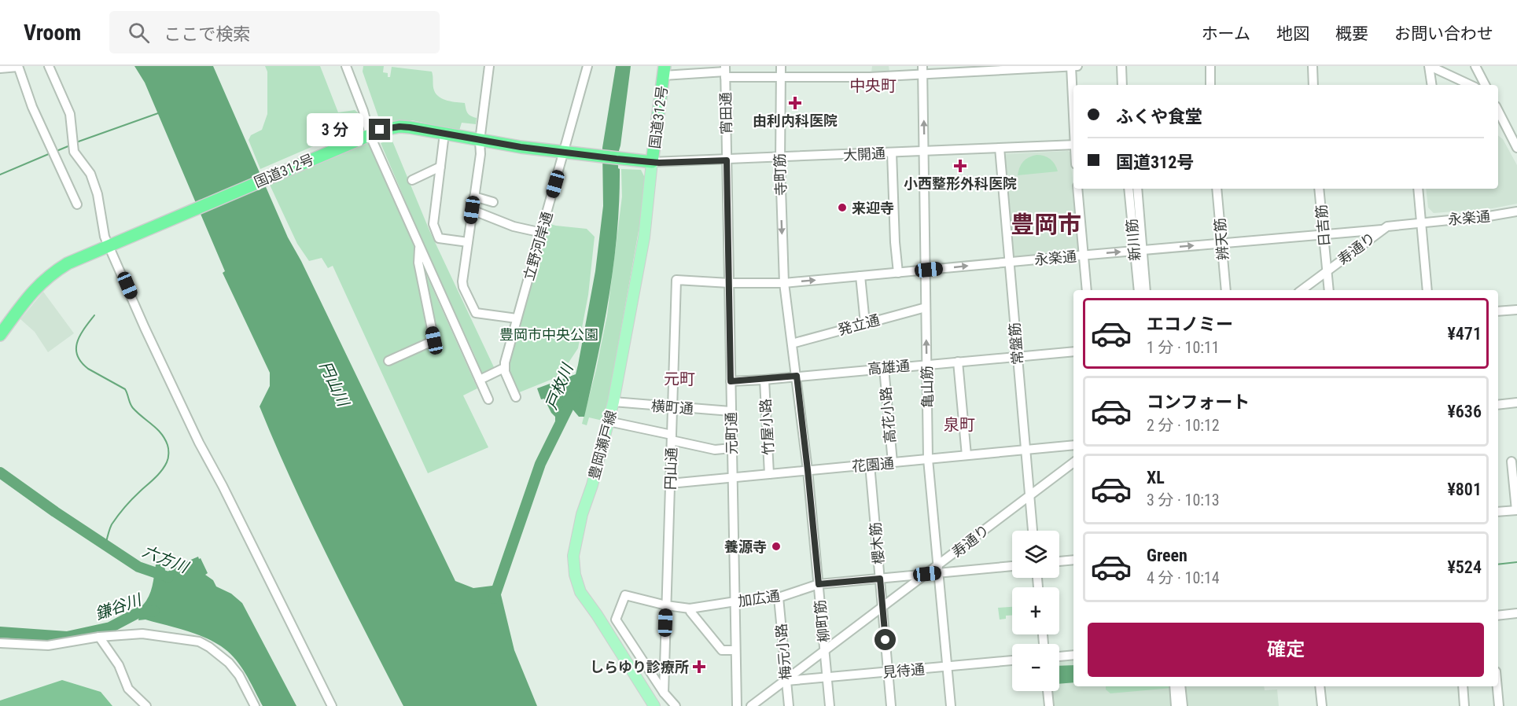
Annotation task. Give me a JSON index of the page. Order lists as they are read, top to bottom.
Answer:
{
  "streets": {
    "highway": ["国道312号"],
    "main road": ["豊岡瀬戸線"],
    "street": [
      "宵田通",
      "大開通",
      "寺町筋",
      "永楽通",
      "日吉筋",
      "辨天筋",
      "新川筋",
      "立野河岸通",
      "寿通り",
      "発立通",
      "常盤筋",
      "高雄通",
      "亀山筋",
      "横町通",
      "高花小路",
      "竹屋小路",
      "元町通",
      "花園通",
      "円山通",
      "櫻木筋",
      "加広通",
      "柳町筋",
      "梅元小路",
      "見待通"
    ]
  },
  "crossings": [
    ["宵田通", "大開通"],
    ["宵田通", "元町通"],
    ["国道312号", "大開通"],
    ["国道312号", "立野河岸通"],
    ["国道312号", "豊岡瀬戸線"],
    ["大開通", "寺町筋"],
    ["大開通", "常盤筋"],
    ["大開通", "亀山筋"],
    ["大開通", "元町通"],
    ["大開通", "豊岡瀬戸線"],
    ["寺町筋", "永楽通"],
    ["寺町筋", "柳町筋"],
    ["永楽通", "日吉筋"],
    ["永楽通", "辨天筋"],
    ["永楽通", "新川筋"],
    ["永楽通", "寿通り"],
    ["永楽通", "常盤筋"],
    ["永楽通", "亀山筋"],
    ["永楽通", "元町通"],
    ["永楽通", "円山通"],
    ["永楽通", "柳町筋"],
    ["日吉筋", "寿通り"],
    ["寿通り", "常盤筋"],
    ["寿通り", "亀山筋"],
    ["寿通り", "櫻木筋"],
    ["寿通り", "加広通"],
    ["寿通り", "柳町筋"],
    ["寿通り", "梅元小路"],
    ["寿通り", "見待通"],
    ["発立通", "亀山筋"],
    ["発立通", "柳町筋"],
    ["常盤筋", "高雄通"],
    ["常盤筋", "花園通"],
    ["高雄通", "亀山筋"],
    ["高雄通", "高花小路"],
    ["高雄通", "竹屋小路"],
    ["高雄通", "元町通"],
    ["高雄通", "柳町筋"],
    ["亀山筋", "花園通"],
    ["亀山筋", "見待通"],
    ["横町通", "元町通"],
    ["横町通", "豊岡瀬戸線"],
    ["横町通", "円山通"],
    ["高花小路", "花園通"],
    ["竹屋小路", "花園通"],
    ["元町通", "花園通"],
    ["元町通", "円山通"],
    ["元町通", "加広通"],
    ["花園通", "円山通"],
    ["花園通", "櫻木筋"],
    ["花園通", "柳町筋"],
    ["円山通", "加広通"],
    ["櫻木筋", "加広通"],
    ["櫻木筋", "見待通"],
    ["加広通", "柳町筋"],
    ["加広通", "梅元小路"],
    ["柳町筋", "見待通"],
    ["梅元小路", "見待通"]
  ],
  "one_way": ["寺町筋", "永楽通"],
  "districts": [
    "中央町",
    "豊岡市",
    "元町",
    "泉町"
  ],
  "water": [
    "円山川",
    "戸枚川",
    "六方川",
    "鎌谷川"
  ],
  "parks": ["豊岡市中央公園"],
  "places": {
    "health": ["由利内科医院", "小西整形外科医院", "しらゆり診療所"],
    "other": ["来迎寺", "養源寺"]
  },
  "page": {
    "header": "Vroom",
    "search": "ここで検索",
    "nav": [
      "ホーム",
      "地図",
      "概要",
      "お問い合わせ"
    ],
    "banner": ["ふくや食堂", "国道312号"],
    "bubble": "3 分",
    "list": [
      {
        "name": "エコノミー",
        "note": "1 分 · 10:11",
        "value": "¥471"
      },
      {
        "name": "コンフォート",
        "note": "2 分 · 10:12",
        "value": "¥636"
      },
      {
        "name": "XL",
        "note": "3 分 · 10:13",
        "value": "¥801"
      },
      {
        "name": "Green",
        "note": "4 分 · 10:14",
        "value": "¥524"
      }
    ],
    "map_buttons": ["+", "−"],
    "buttons": "確定"
  }
}
